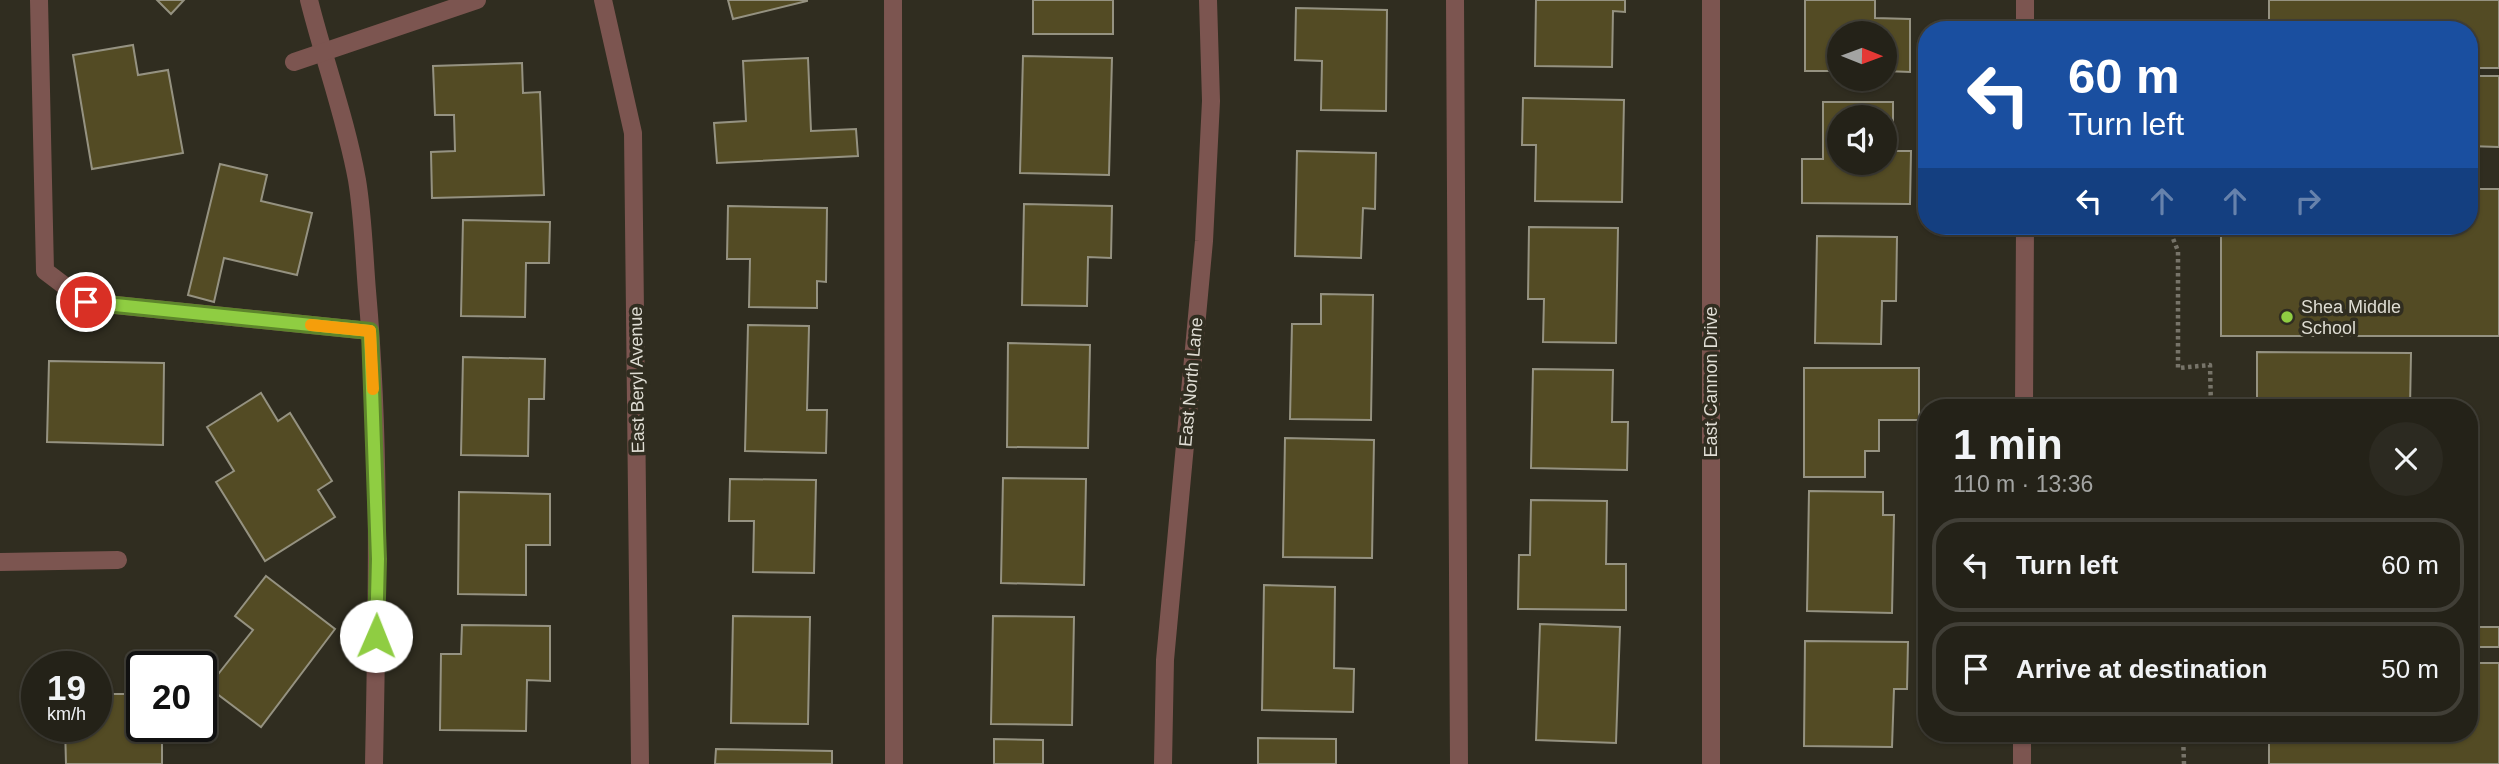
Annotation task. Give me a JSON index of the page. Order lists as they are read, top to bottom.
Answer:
{
  "streets": {
    "street": ["East Beryl Avenue", "East North Lane", "East Cannon Drive"]
  },
  "places": ["Shea Middle School"],
  "north": "right",
  "page": {
    "turn": ["60 m", "Turn left"],
    "heading": ["1 min", "110 m · 13:36"],
    "list": [
      {
        "name": "Turn left",
        "value": "60 m"
      },
      {
        "name": "Arrive at destination",
        "value": "50 m"
      }
    ],
    "speed": "19 km/h",
    "limit": "20"
  }
}
